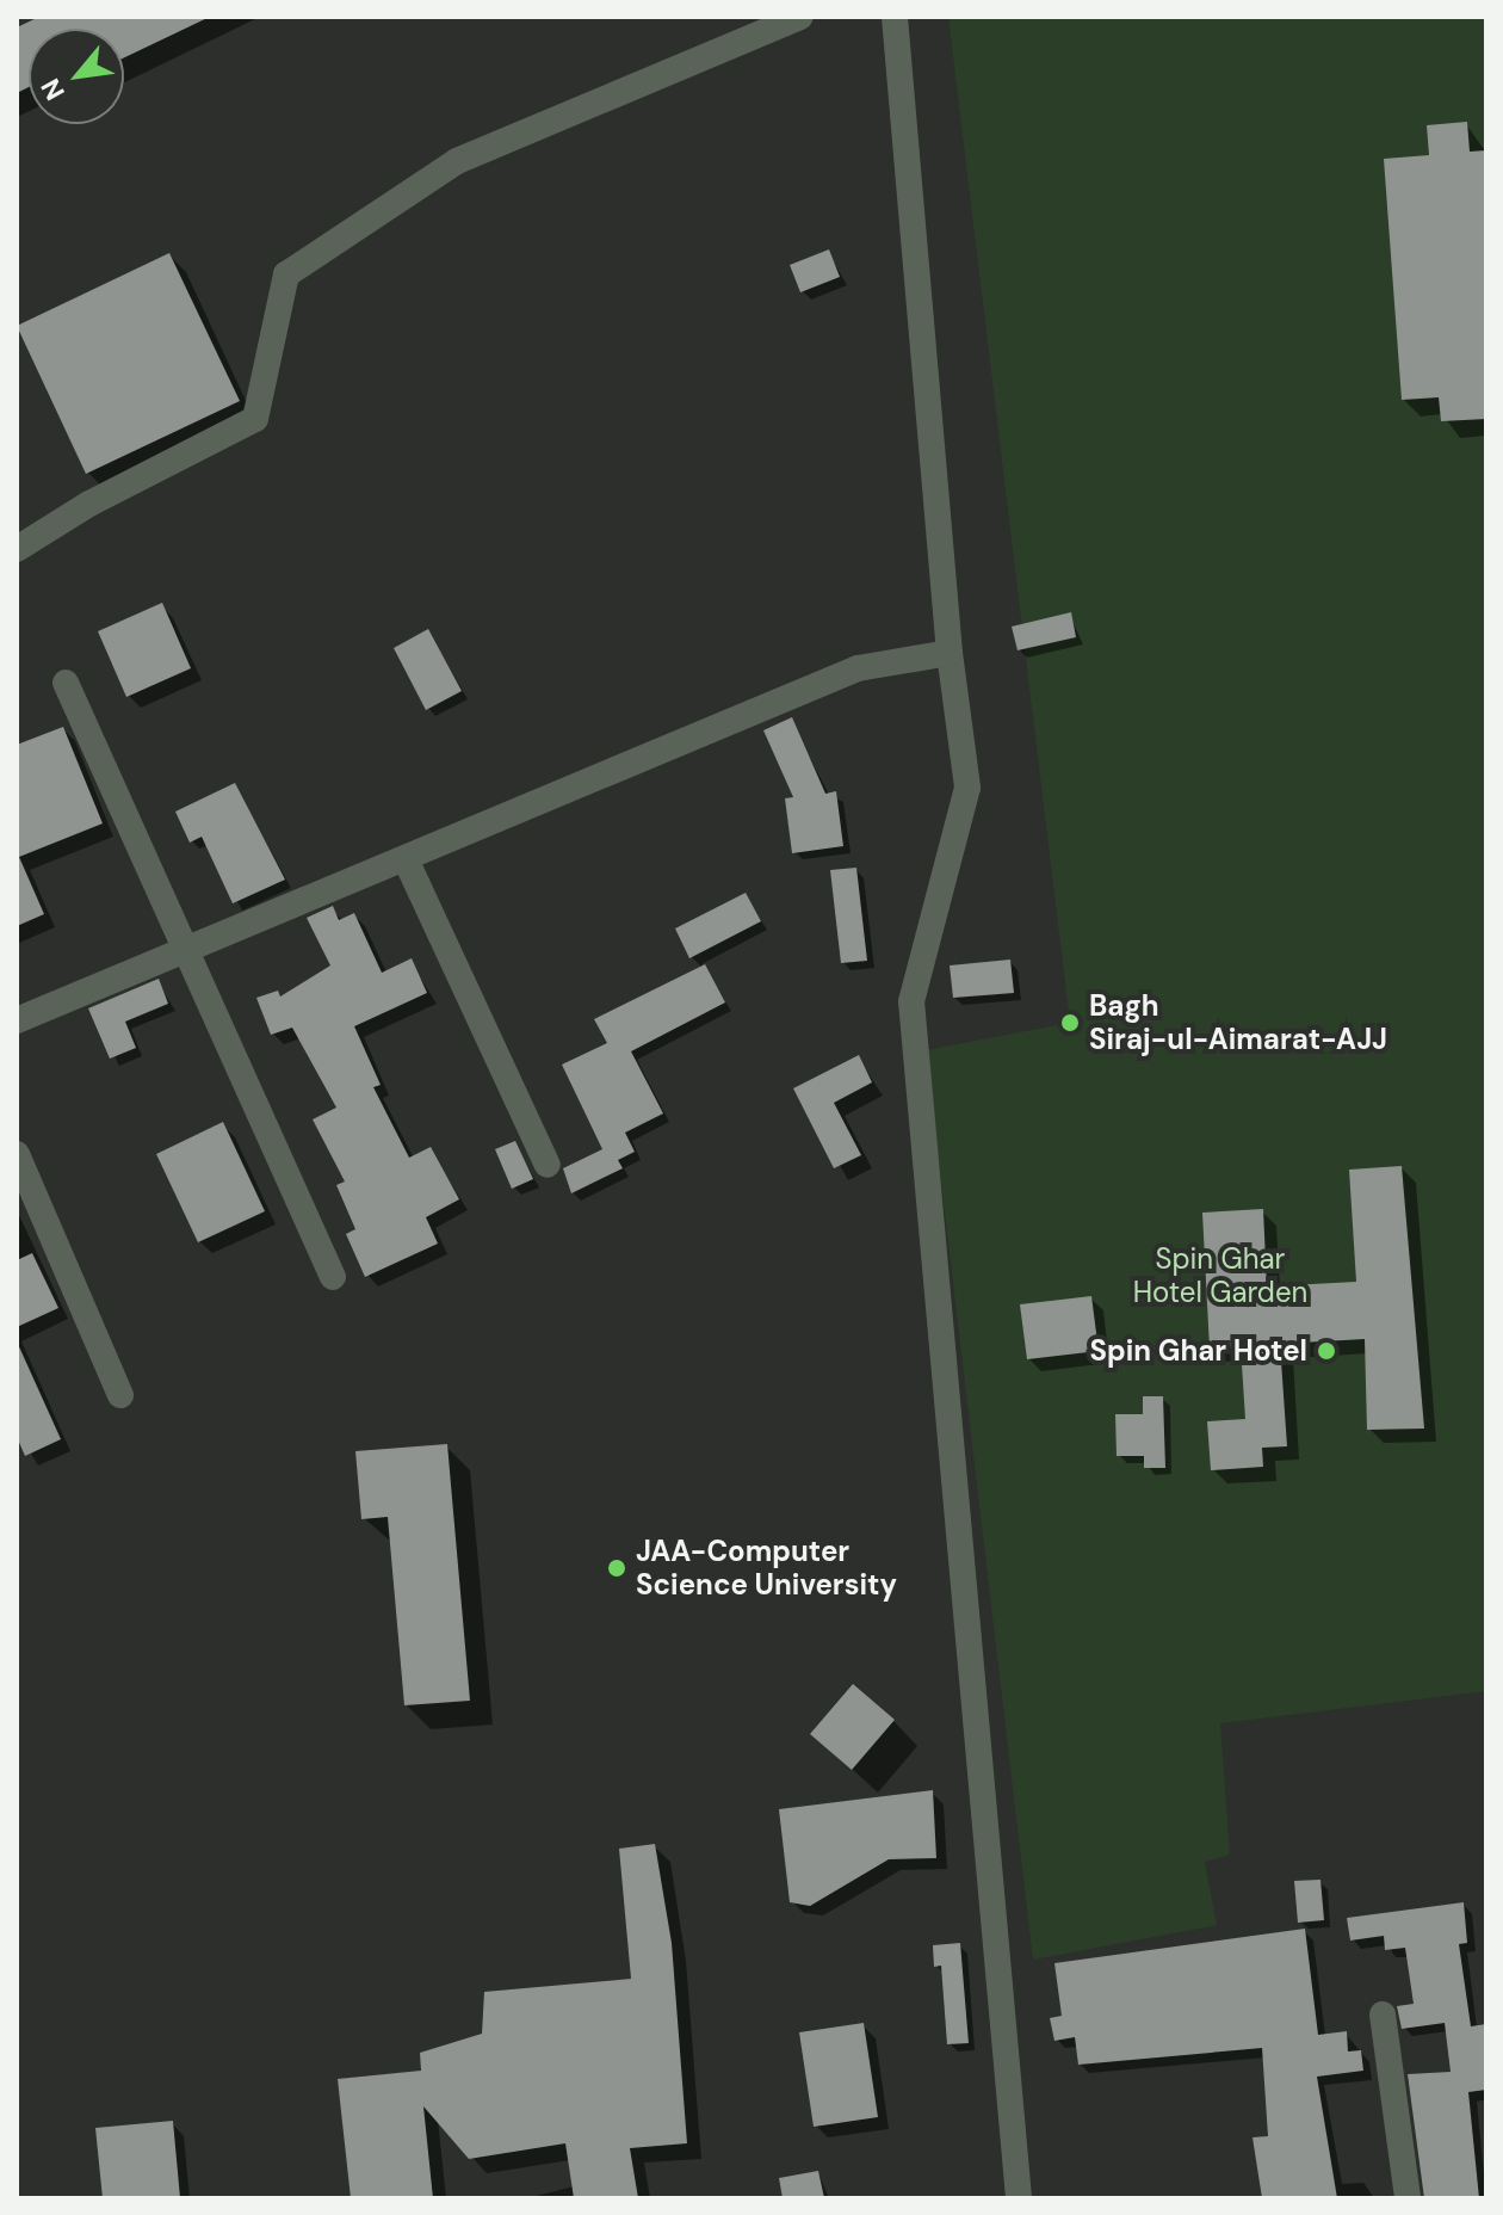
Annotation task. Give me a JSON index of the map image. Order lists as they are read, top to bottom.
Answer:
{
  "parks": ["Spin Ghar Hotel Garden"],
  "places": ["Bagh Siraj-ul-Aimarat-AJJ", "Spin Ghar Hotel", "JAA-Computer Science University"],
  "north": "bottom left"
}
